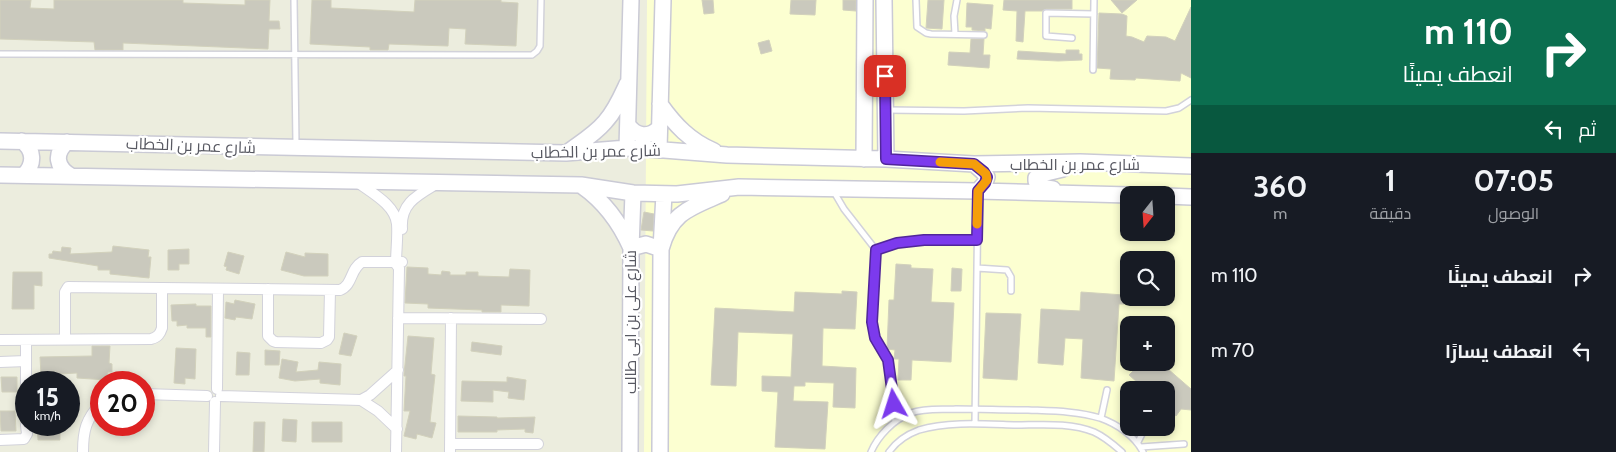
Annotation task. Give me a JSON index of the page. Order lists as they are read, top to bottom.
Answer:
{
  "streets": {
    "street": ["شارع عمر بن الخطاب", "شارع على بن ابى طالب"]
  },
  "crossings": [
    ["شارع عمر بن الخطاب", "شارع على بن ابى طالب"]
  ],
  "north": "bottom",
  "page": {
    "turn": ["110 m", "انعطف يمينًا"],
    "then": "ثم",
    "eta": [
      "07:05",
      "الوصول",
      "1",
      "دقيقة",
      "360",
      "m"
    ],
    "map_buttons": ["+", "−"],
    "list": [
      {
        "name": "انعطف يمينًا",
        "value": "110 m"
      },
      {
        "name": "انعطف يسارًا",
        "value": "70 m"
      }
    ],
    "speed": "15 km/h",
    "limit": "20"
  }
}
